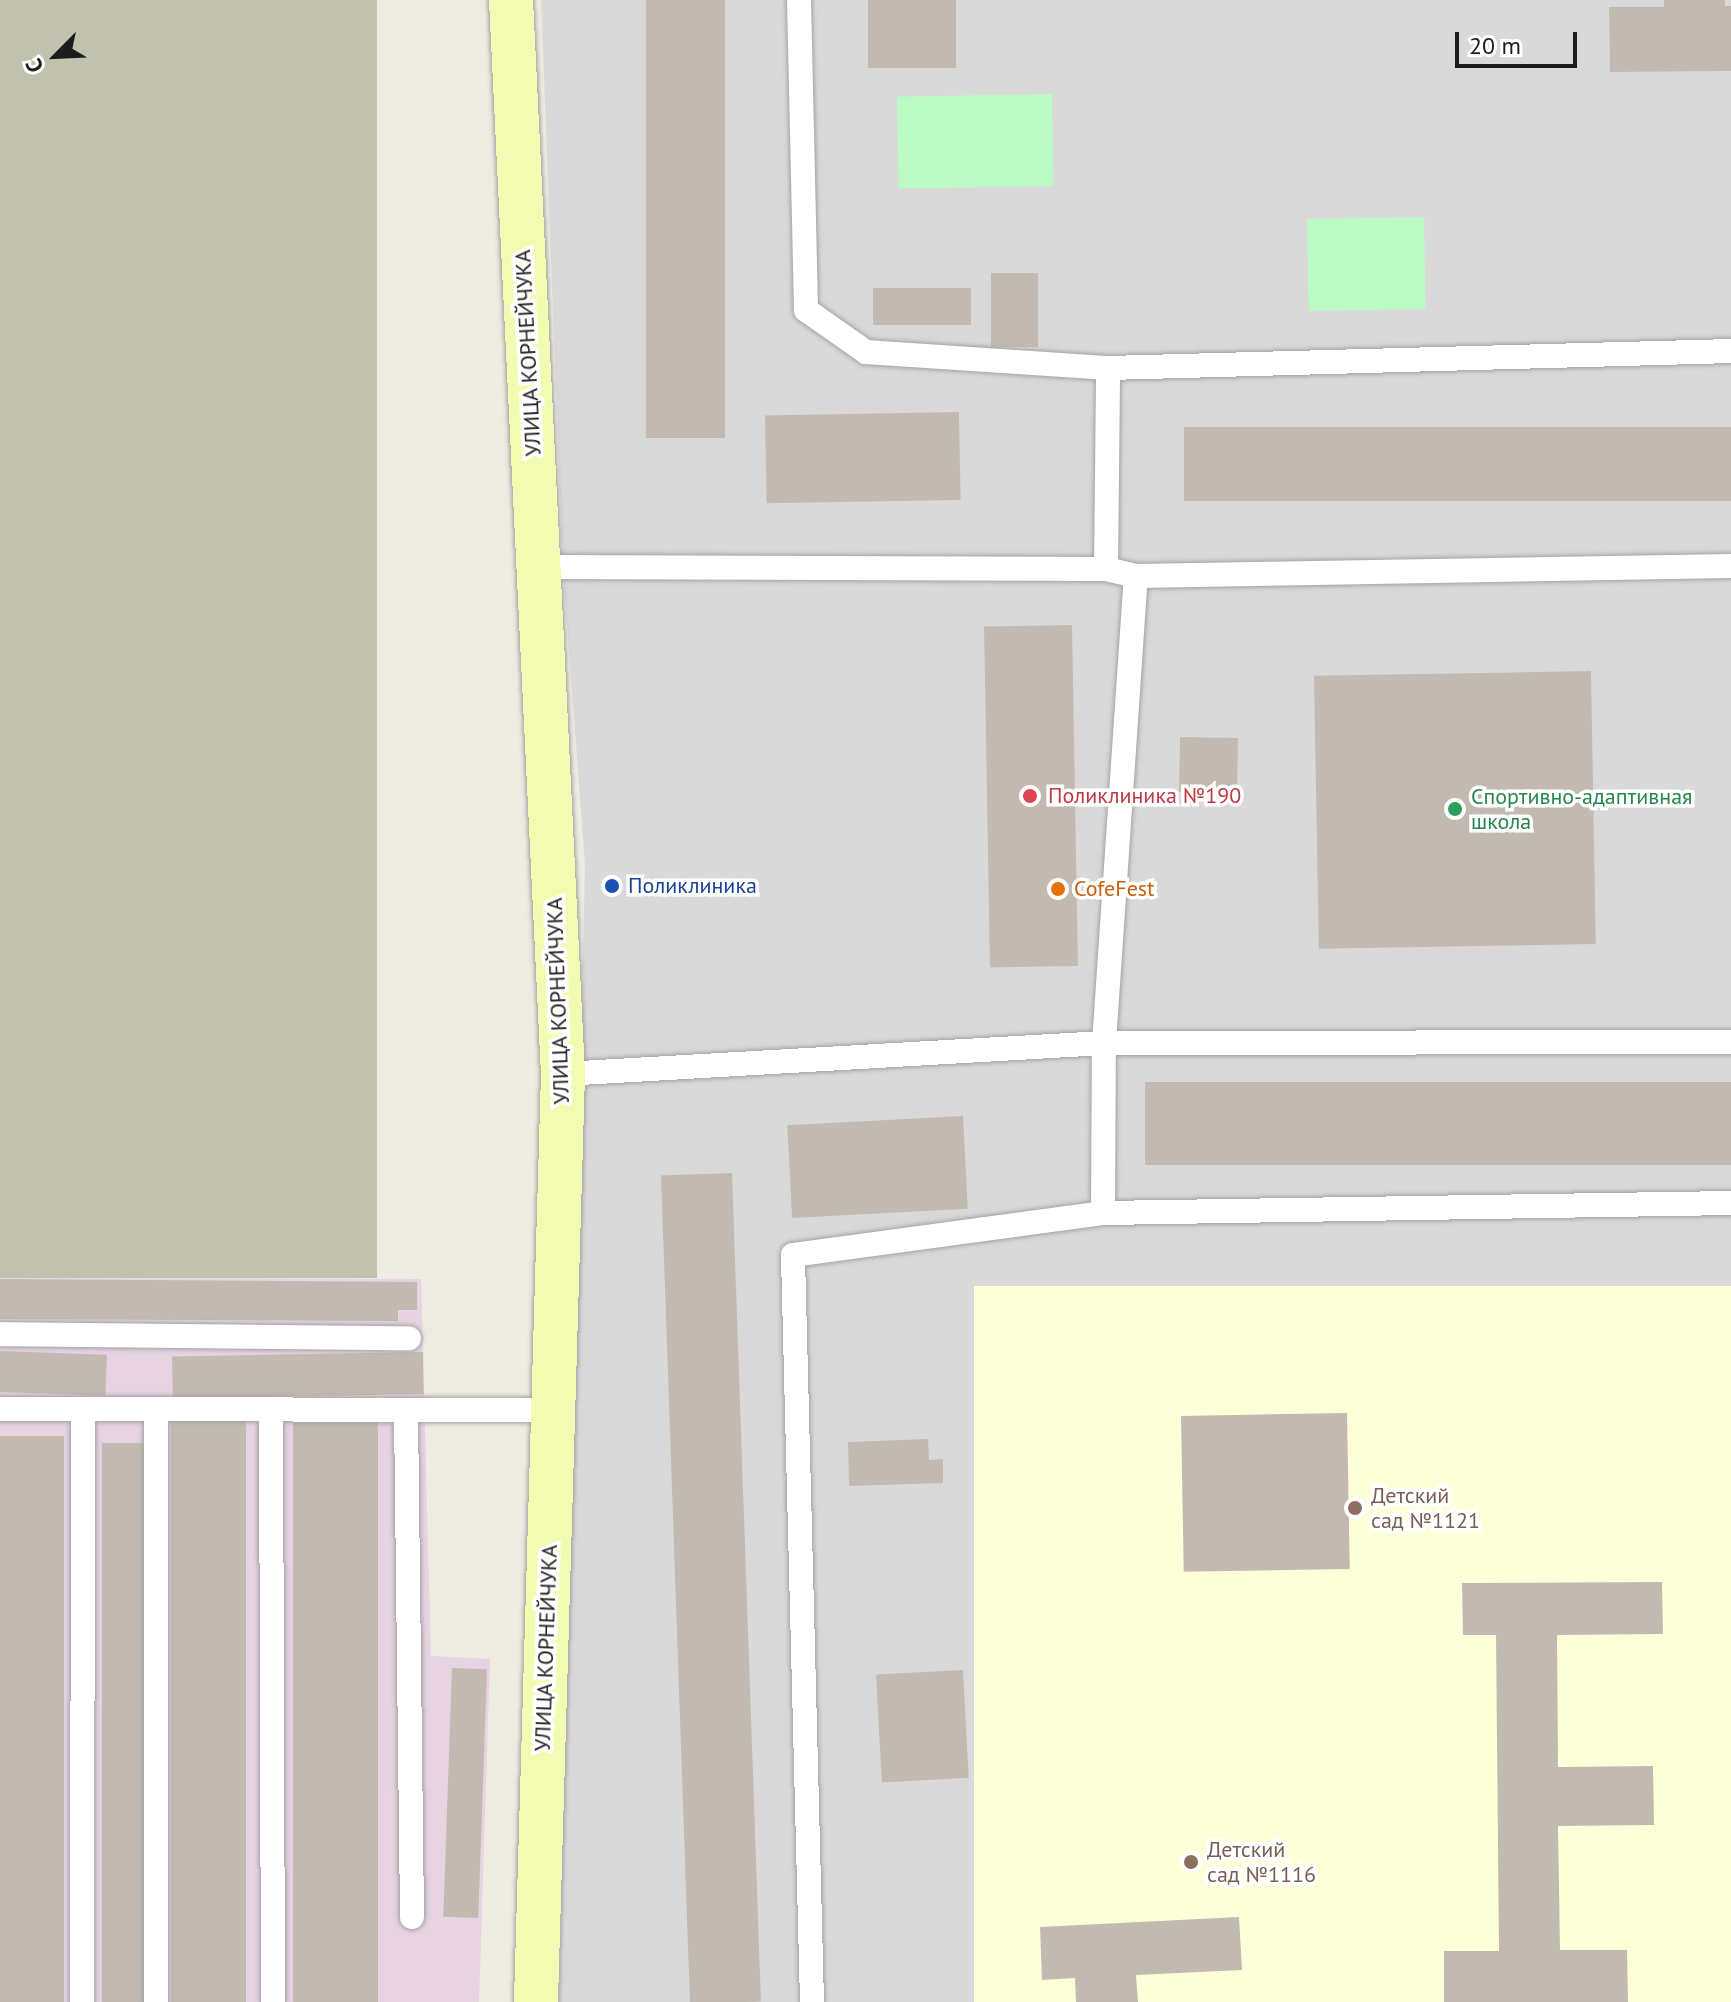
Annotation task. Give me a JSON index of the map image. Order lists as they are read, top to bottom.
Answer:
{
  "streets": {
    "street": ["УЛИЦА КОРНЕЙЧУКА"]
  },
  "places": [
    "Поликлиника №190",
    "Спортивно-адаптивная школа",
    "Поликлиника",
    "CofeFest",
    "Детский сад №1121",
    "Детский сад №1116"
  ],
  "scale_bar": "20 m",
  "north": "bottom left"
}
